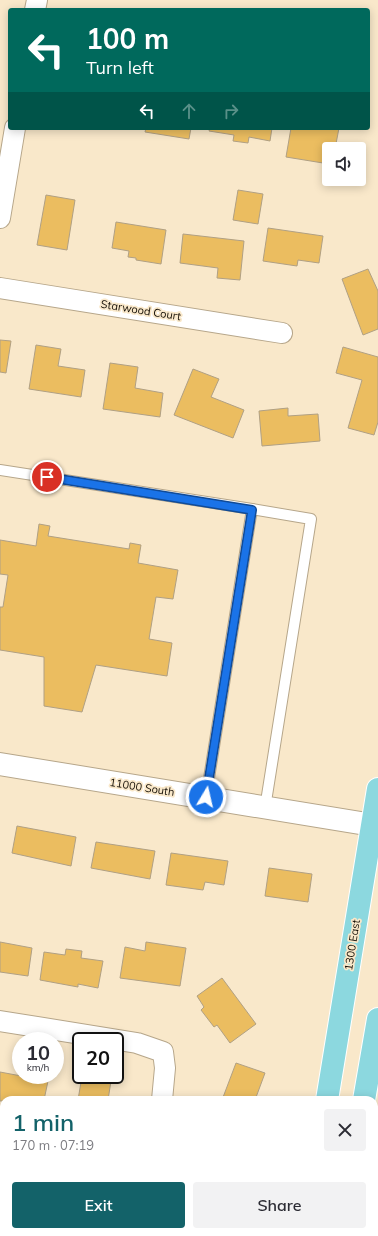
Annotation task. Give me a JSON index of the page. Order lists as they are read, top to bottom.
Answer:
{
  "streets": {
    "main road": ["1300 East"],
    "street": ["Starwood Court", "11000 South"]
  },
  "crossings": [
    ["11000 South", "1300 East"]
  ],
  "page": {
    "turn": ["100 m", "Turn left"],
    "speed": "10 km/h",
    "limit": "20",
    "heading": ["1 min", "170 m · 07:19"],
    "buttons": ["Exit", "Share"]
  }
}
